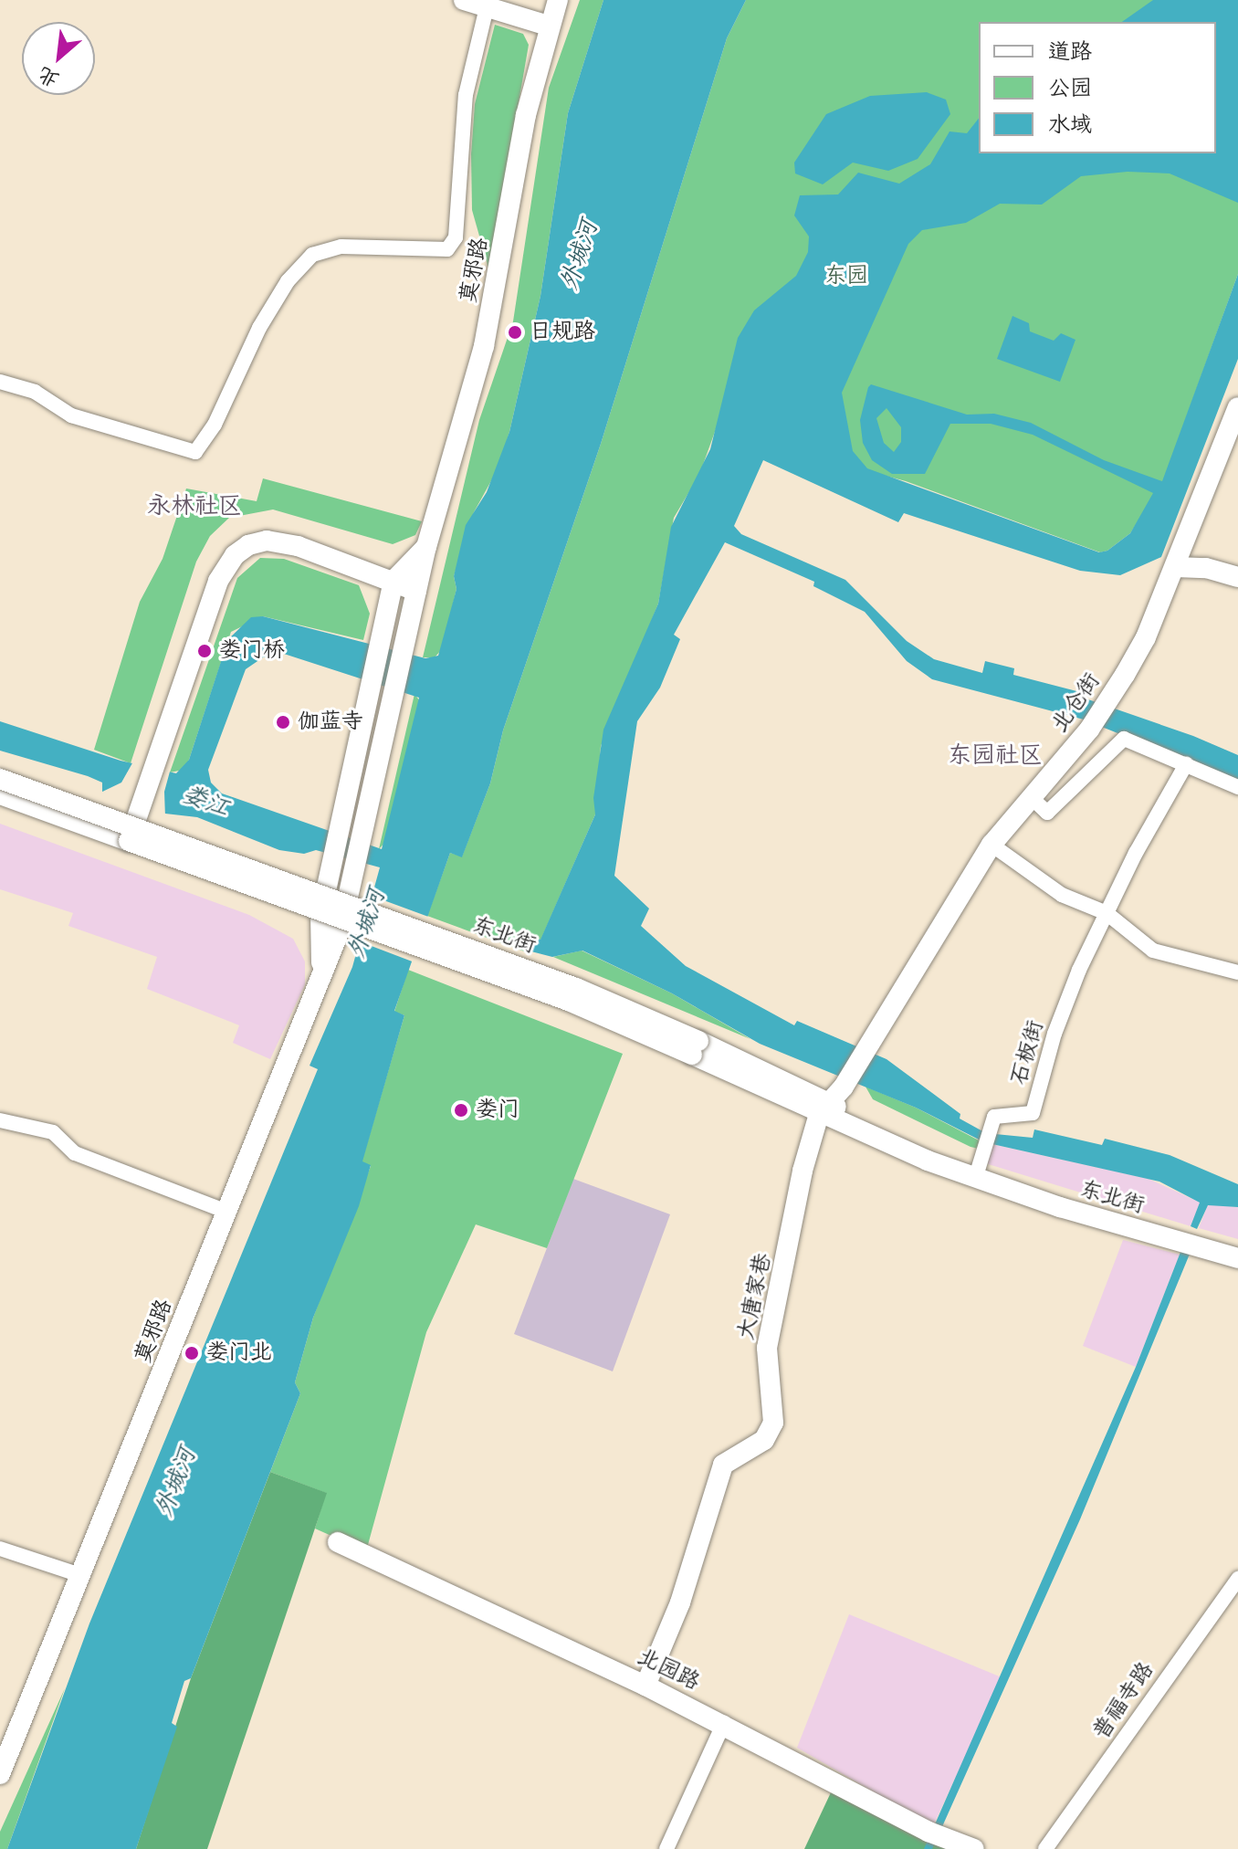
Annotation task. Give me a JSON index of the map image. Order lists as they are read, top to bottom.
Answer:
{
  "streets": {
    "main road": [
      "莫邪路",
      "北仓街",
      "东北街",
      "大唐家巷",
      "北园路"
    ],
    "street": ["石板街", "普福寺路"]
  },
  "crossings": [
    ["北仓街", "东北街"],
    ["北仓街", "大唐家巷"],
    ["东北街", "石板街"],
    ["东北街", "大唐家巷"],
    ["大唐家巷", "北园路"]
  ],
  "districts": ["永林社区", "东园社区"],
  "water": ["外城河", "娄江"],
  "parks": ["东园"],
  "places": [
    "日规路",
    "娄门桥",
    "伽蓝寺",
    "娄门",
    "娄门北"
  ],
  "legend": ["道路", "公园", "水域"],
  "north": "bottom left"
}
